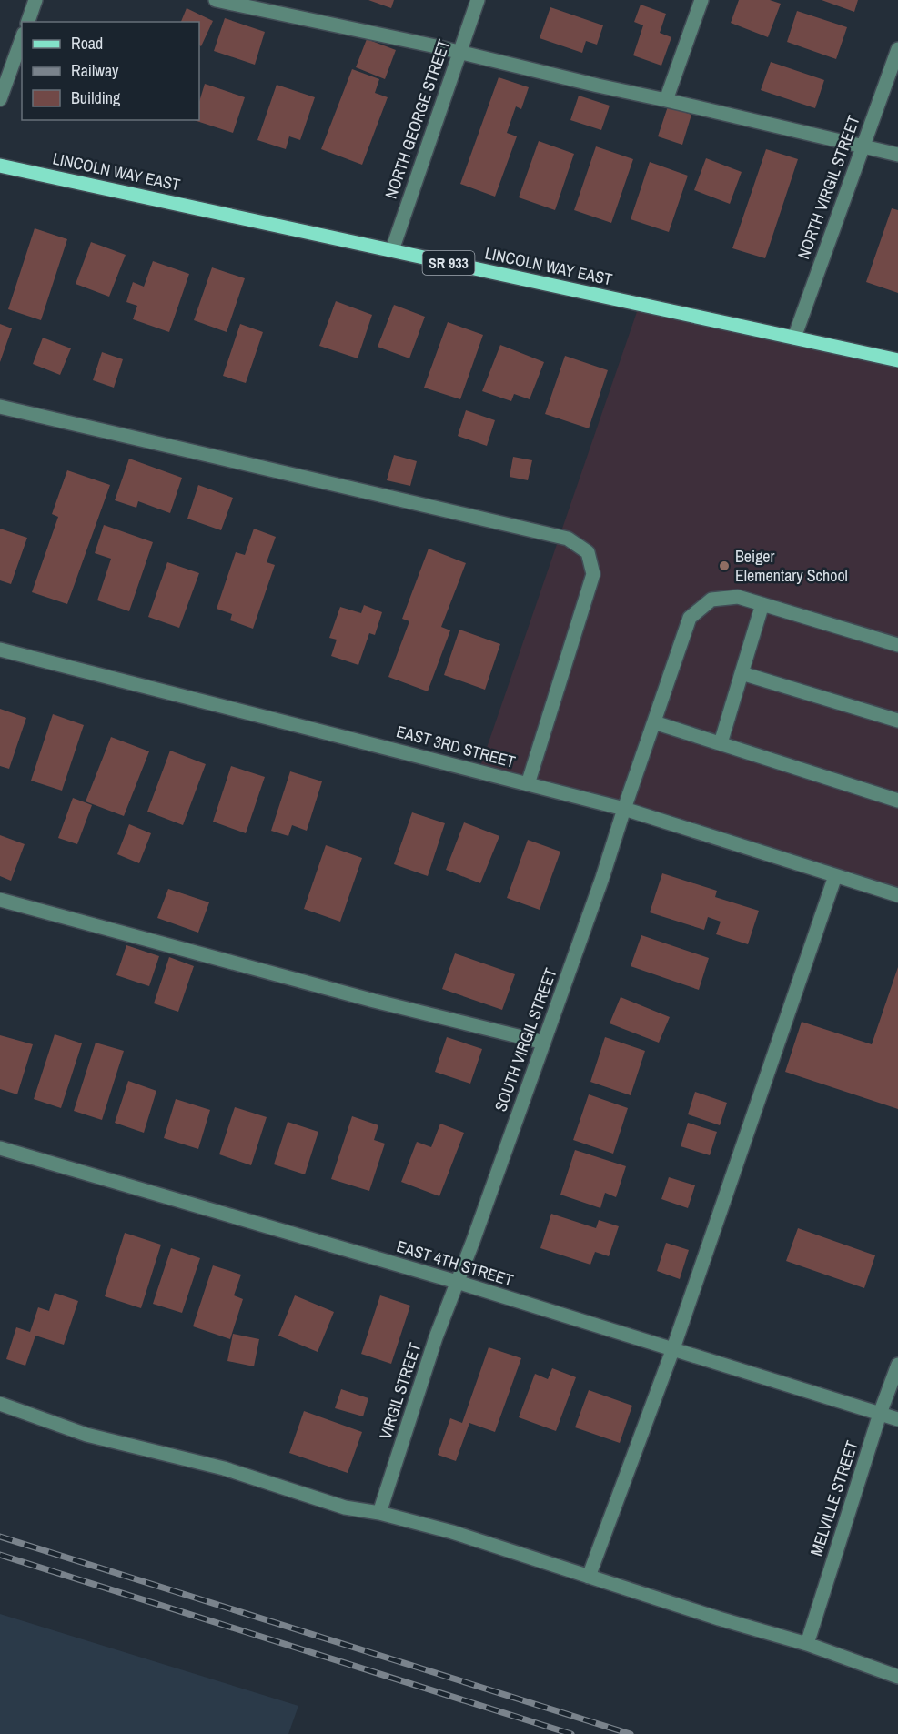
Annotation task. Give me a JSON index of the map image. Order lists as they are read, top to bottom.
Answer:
{
  "streets": {
    "main road": ["LINCOLN WAY EAST", "SR 933"],
    "street": [
      "NORTH GEORGE STREET",
      "NORTH VIRGIL STREET",
      "EAST 3RD STREET",
      "SOUTH VIRGIL STREET",
      "EAST 4TH STREET",
      "VIRGIL STREET",
      "MELVILLE STREET"
    ]
  },
  "crossings": [
    ["NORTH GEORGE STREET", "LINCOLN WAY EAST"],
    ["LINCOLN WAY EAST", "NORTH VIRGIL STREET"],
    ["EAST 3RD STREET", "SOUTH VIRGIL STREET"],
    ["SOUTH VIRGIL STREET", "EAST 4TH STREET"],
    ["SOUTH VIRGIL STREET", "VIRGIL STREET"],
    ["EAST 4TH STREET", "VIRGIL STREET"],
    ["EAST 4TH STREET", "MELVILLE STREET"]
  ],
  "places": ["Beiger Elementary School"],
  "legend": ["Road", "Railway", "Building"]
}
